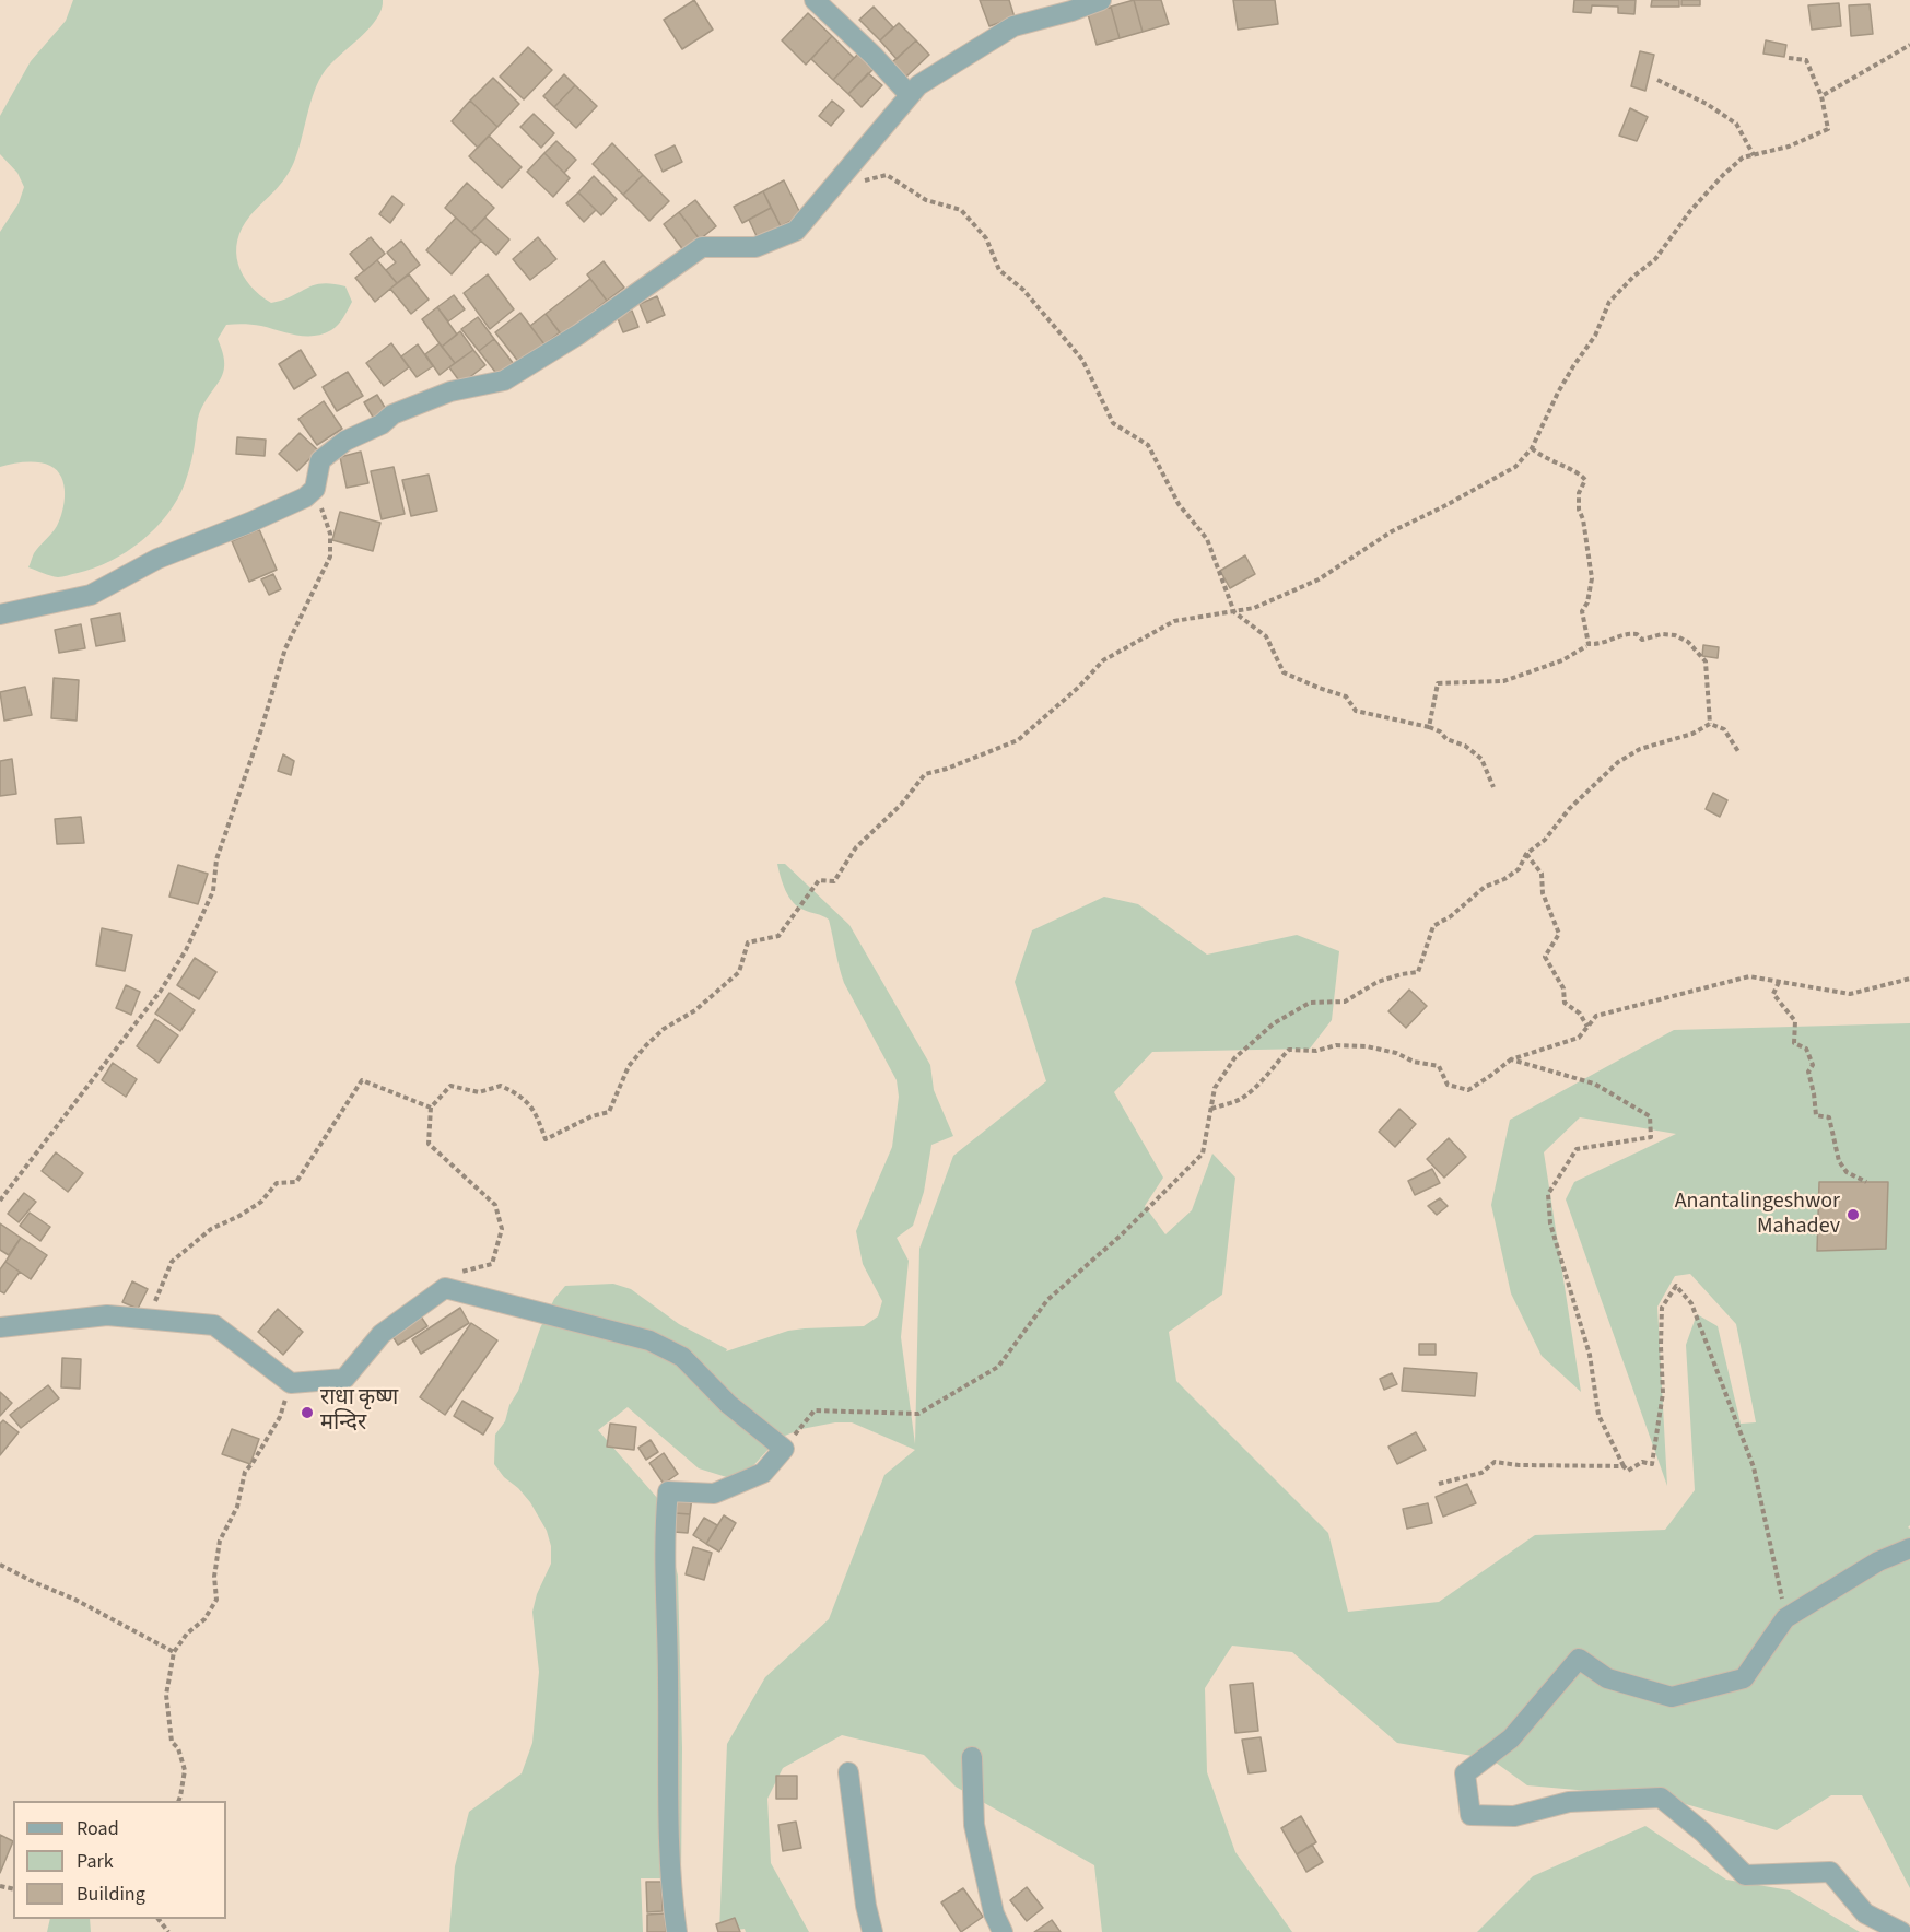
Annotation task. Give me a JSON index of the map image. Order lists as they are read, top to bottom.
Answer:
{
  "places": ["Anantalingeshwor Mahadev", "राधा कृष्ण मन्दिर"],
  "legend": ["Road", "Park", "Building"]
}
